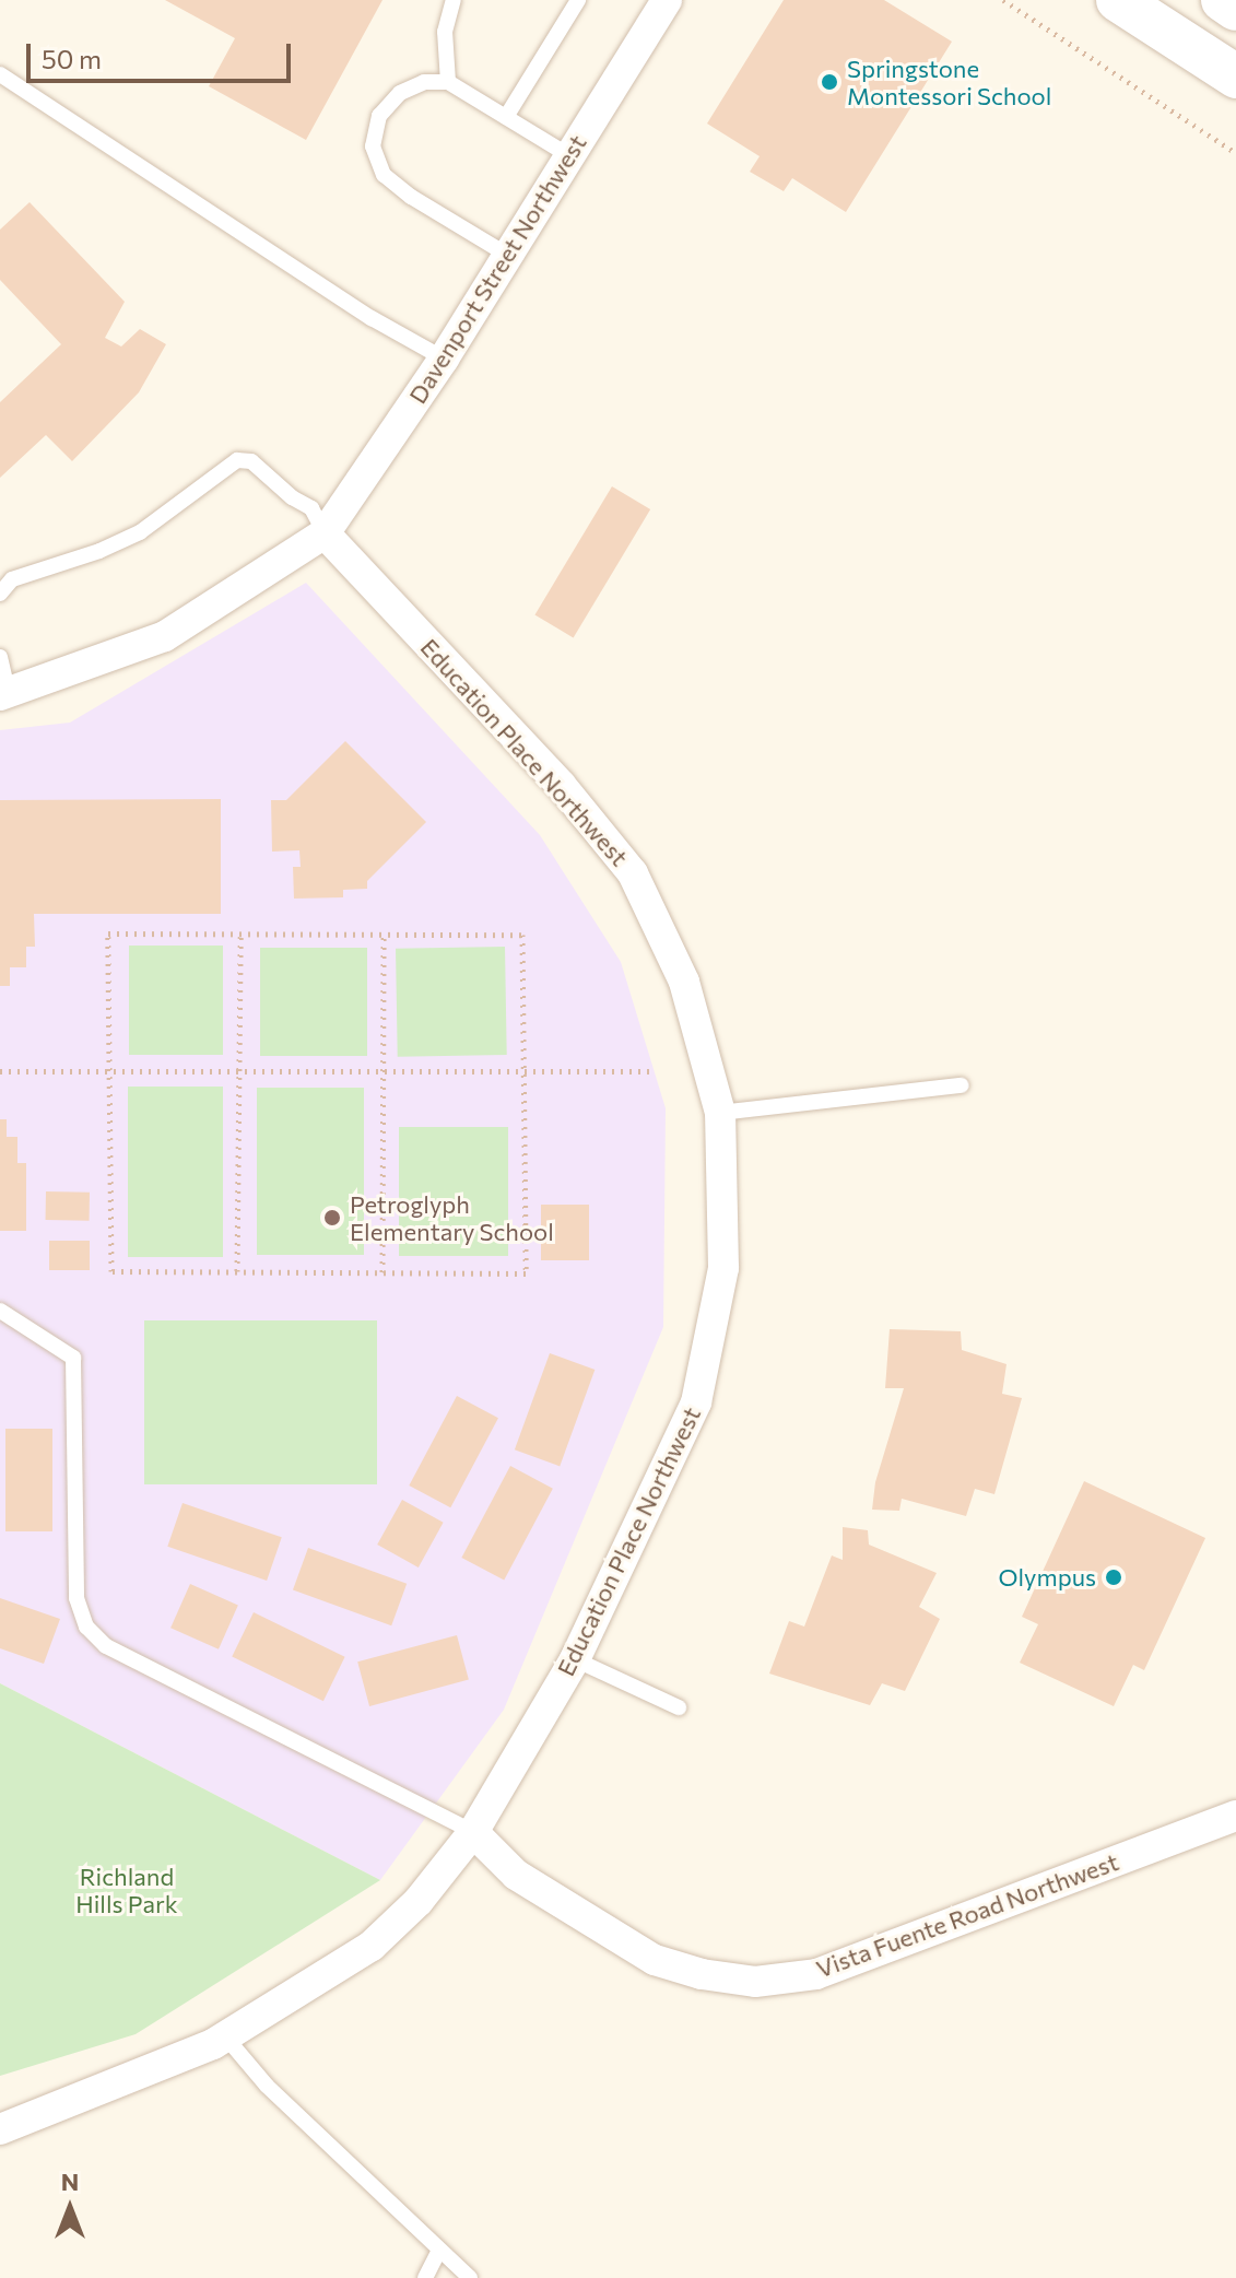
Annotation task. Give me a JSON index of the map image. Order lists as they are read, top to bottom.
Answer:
{
  "streets": {
    "street": ["Davenport Street Northwest", "Education Place Northwest", "Vista Fuente Road Northwest"]
  },
  "crossings": [
    ["Davenport Street Northwest", "Education Place Northwest"],
    ["Education Place Northwest", "Vista Fuente Road Northwest"]
  ],
  "parks": ["Richland Hills Park"],
  "places": ["Springstone Montessori School", "Petroglyph Elementary School", "Olympus"],
  "scale_bar": "50 m",
  "north": "top"
}
